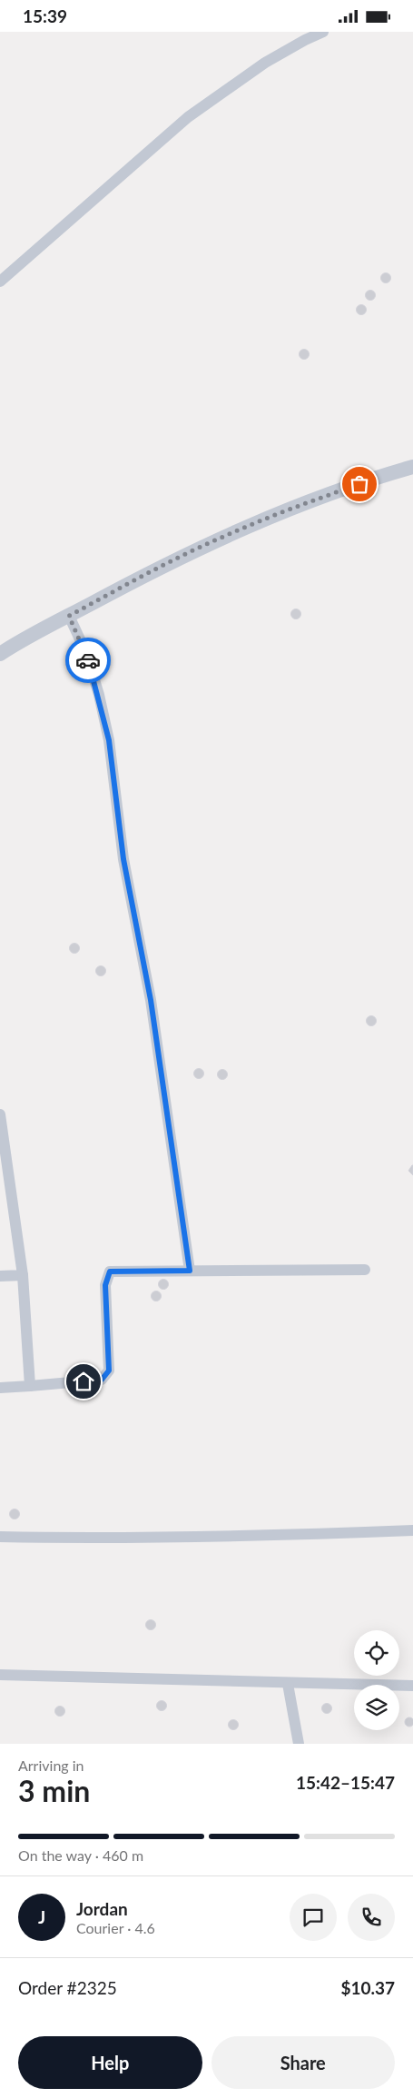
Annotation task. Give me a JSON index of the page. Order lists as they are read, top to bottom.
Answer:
{
  "page": {
    "status": "15:39",
    "heading": ["3 min", "Arriving in", "15:42–15:47"],
    "panel": [
      "Jordan",
      "Courier · 4.6",
      "Order #2325",
      "$10.37"
    ],
    "bar": "On the way · 460 m",
    "round": "J",
    "buttons": ["Help", "Share"]
  }
}
